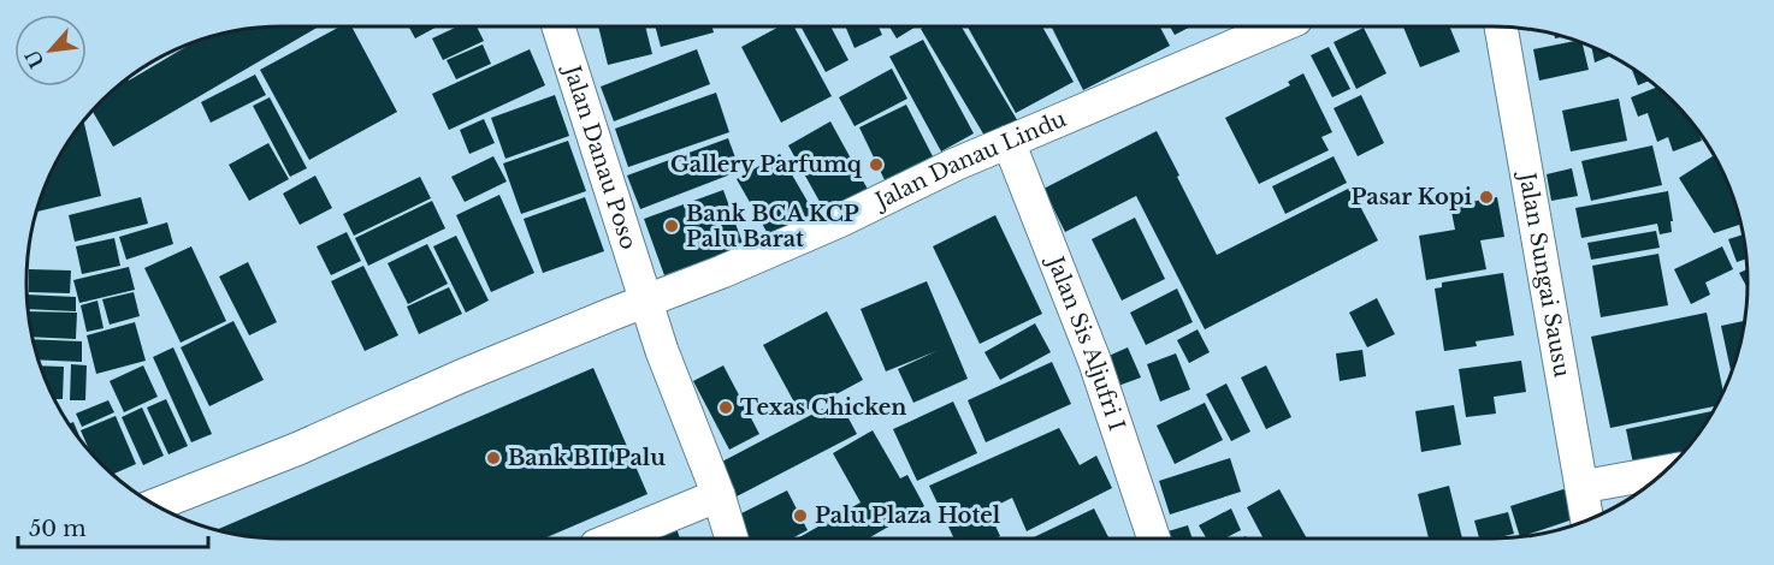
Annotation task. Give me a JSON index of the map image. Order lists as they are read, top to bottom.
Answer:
{
  "streets": {
    "street": [
      "Jalan Danau Poso",
      "Jalan Danau Lindu",
      "Jalan Sungai Sausu",
      "Jalan Sis Aljufri I"
    ]
  },
  "crossings": [
    ["Jalan Danau Poso", "Jalan Danau Lindu"],
    ["Jalan Danau Lindu", "Jalan Sis Aljufri I"]
  ],
  "places": [
    "Gallery Parfumq",
    "Pasar Kopi",
    "Bank BCA KCP Palu Barat",
    "Texas Chicken",
    "Bank BII Palu",
    "Palu Plaza Hotel"
  ],
  "scale_bar": "50 m",
  "north": "bottom left"
}
